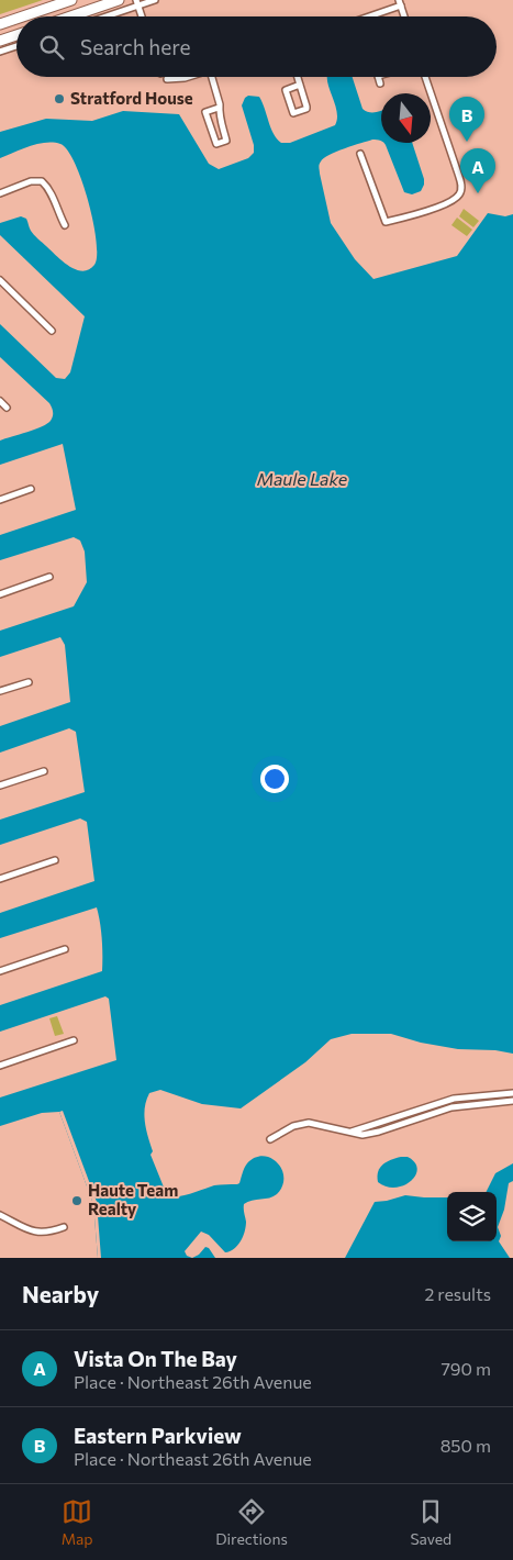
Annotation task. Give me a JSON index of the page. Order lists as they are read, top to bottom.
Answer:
{
  "water": ["Maule Lake"],
  "places": ["Stratford House", "Haute Team Realty"],
  "north": "bottom",
  "page": {
    "search": "Search here",
    "pins": ["B", "A"],
    "heading": ["Nearby", "2 results"],
    "list": [
      {
        "mark": "A",
        "name": "Vista On The Bay",
        "note": "Place · Northeast 26th Avenue",
        "value": "790 m"
      },
      {
        "mark": "B",
        "name": "Eastern Parkview",
        "note": "Place · Northeast 26th Avenue",
        "value": "850 m"
      }
    ],
    "nav": ["Map", "Directions", "Saved"]
  }
}
